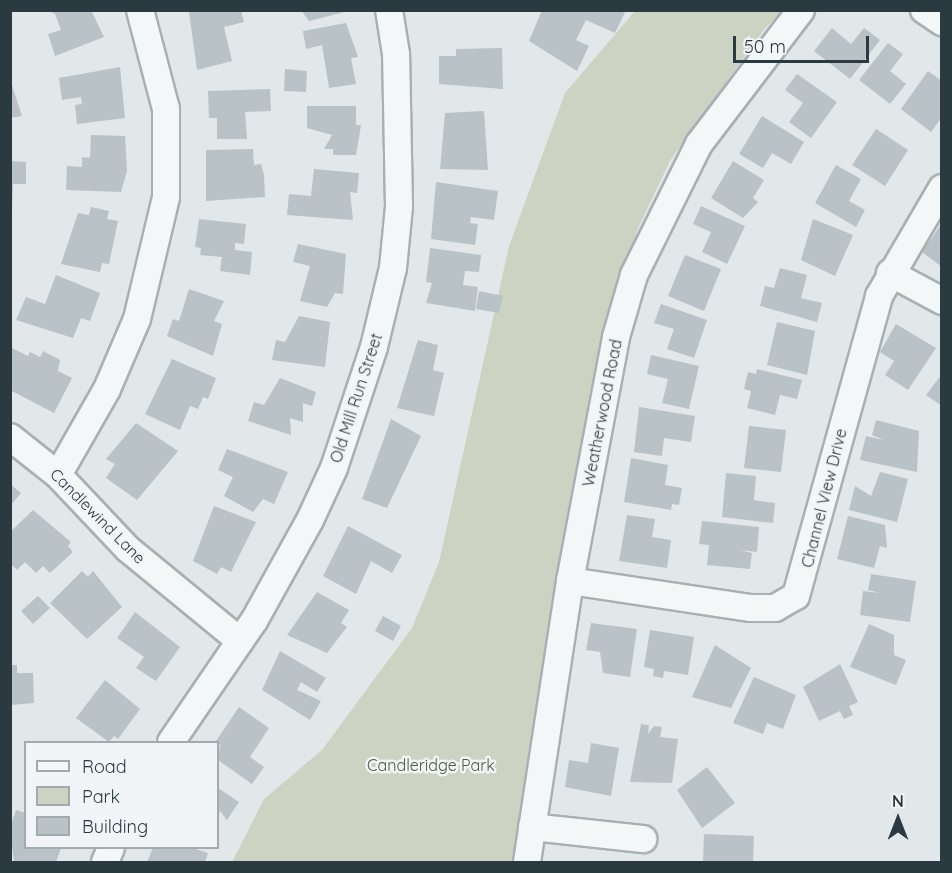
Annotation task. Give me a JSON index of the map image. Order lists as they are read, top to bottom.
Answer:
{
  "streets": {
    "street": [
      "Old Mill Run Street",
      "Weatherwood Road",
      "Channel View Drive",
      "Candlewind Lane"
    ]
  },
  "crossings": [
    ["Old Mill Run Street", "Candlewind Lane"],
    ["Weatherwood Road", "Channel View Drive"]
  ],
  "parks": ["Candleridge Park"],
  "legend": ["Road", "Park", "Building"],
  "scale_bar": "50 m",
  "north": "top"
}
